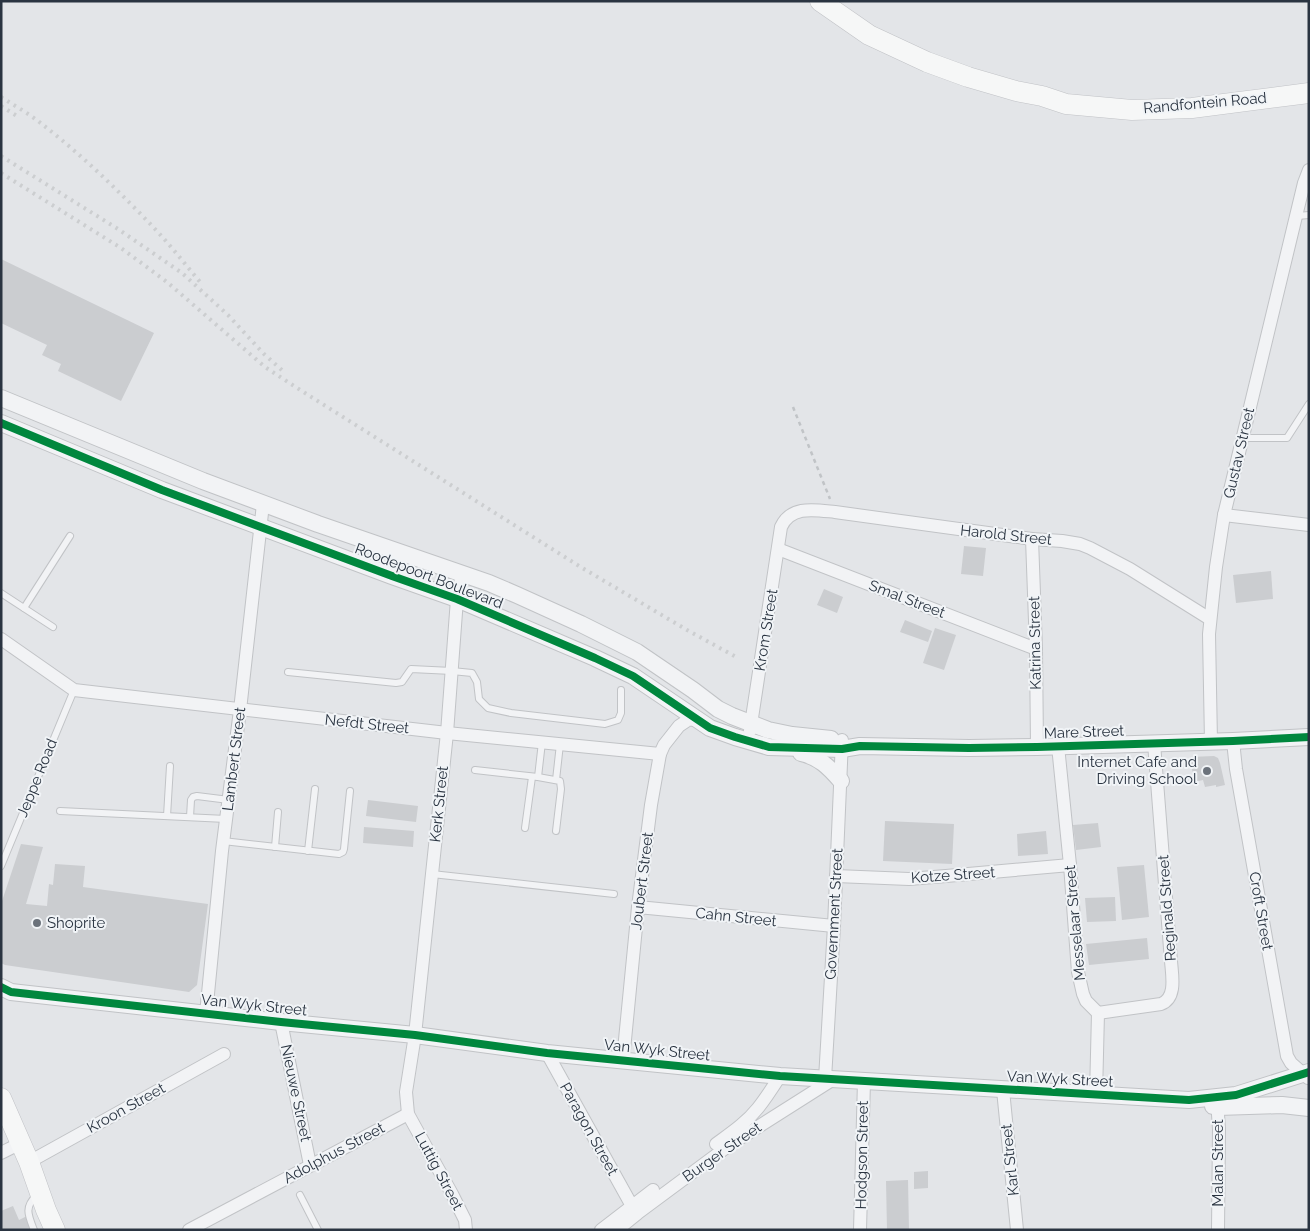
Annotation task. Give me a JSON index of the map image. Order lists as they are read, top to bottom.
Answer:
{
  "streets": {
    "main road": ["Randfontein Road"],
    "street": [
      "Gustav Street",
      "Harold Street",
      "Roodepoort Boulevard",
      "Smal Street",
      "Krom Street",
      "Katrina Street",
      "Nefdt Street",
      "Mare Street",
      "Lambert Street",
      "Kerk Street",
      "Kotze Street",
      "Joubert Street",
      "Reginald Street",
      "Croft Street",
      "Government Street",
      "Cahn Street",
      "Messelaar Street",
      "Van Wyk Street",
      "Nieuwe Street",
      "Kroon Street",
      "Paragon Street",
      "Burger Street",
      "Adolphus Street",
      "Hodgson Street",
      "Karl Street",
      "Malan Street",
      "Luttig Street"
    ],
    "lane": ["Jeppe Road"]
  },
  "crossings": [
    ["Gustav Street", "Harold Street"],
    ["Gustav Street", "Mare Street"],
    ["Harold Street", "Krom Street"],
    ["Harold Street", "Katrina Street"],
    ["Roodepoort Boulevard", "Krom Street"],
    ["Roodepoort Boulevard", "Mare Street"],
    ["Roodepoort Boulevard", "Lambert Street"],
    ["Roodepoort Boulevard", "Kerk Street"],
    ["Roodepoort Boulevard", "Joubert Street"],
    ["Roodepoort Boulevard", "Government Street"],
    ["Smal Street", "Krom Street"],
    ["Smal Street", "Katrina Street"],
    ["Katrina Street", "Mare Street"],
    ["Nefdt Street", "Lambert Street"],
    ["Nefdt Street", "Jeppe Road"],
    ["Nefdt Street", "Kerk Street"],
    ["Nefdt Street", "Joubert Street"],
    ["Mare Street", "Reginald Street"],
    ["Mare Street", "Croft Street"],
    ["Mare Street", "Government Street"],
    ["Mare Street", "Messelaar Street"],
    ["Lambert Street", "Van Wyk Street"],
    ["Kerk Street", "Van Wyk Street"],
    ["Kotze Street", "Government Street"],
    ["Kotze Street", "Messelaar Street"],
    ["Joubert Street", "Cahn Street"],
    ["Joubert Street", "Van Wyk Street"],
    ["Reginald Street", "Messelaar Street"],
    ["Croft Street", "Van Wyk Street"],
    ["Government Street", "Cahn Street"],
    ["Government Street", "Van Wyk Street"],
    ["Government Street", "Burger Street"],
    ["Van Wyk Street", "Nieuwe Street"],
    ["Van Wyk Street", "Paragon Street"],
    ["Van Wyk Street", "Burger Street"],
    ["Van Wyk Street", "Hodgson Street"],
    ["Van Wyk Street", "Karl Street"],
    ["Van Wyk Street", "Malan Street"],
    ["Nieuwe Street", "Adolphus Street"],
    ["Paragon Street", "Burger Street"],
    ["Adolphus Street", "Luttig Street"]
  ],
  "places": ["Internet Cafe and Driving School", "Shoprite"]
}
